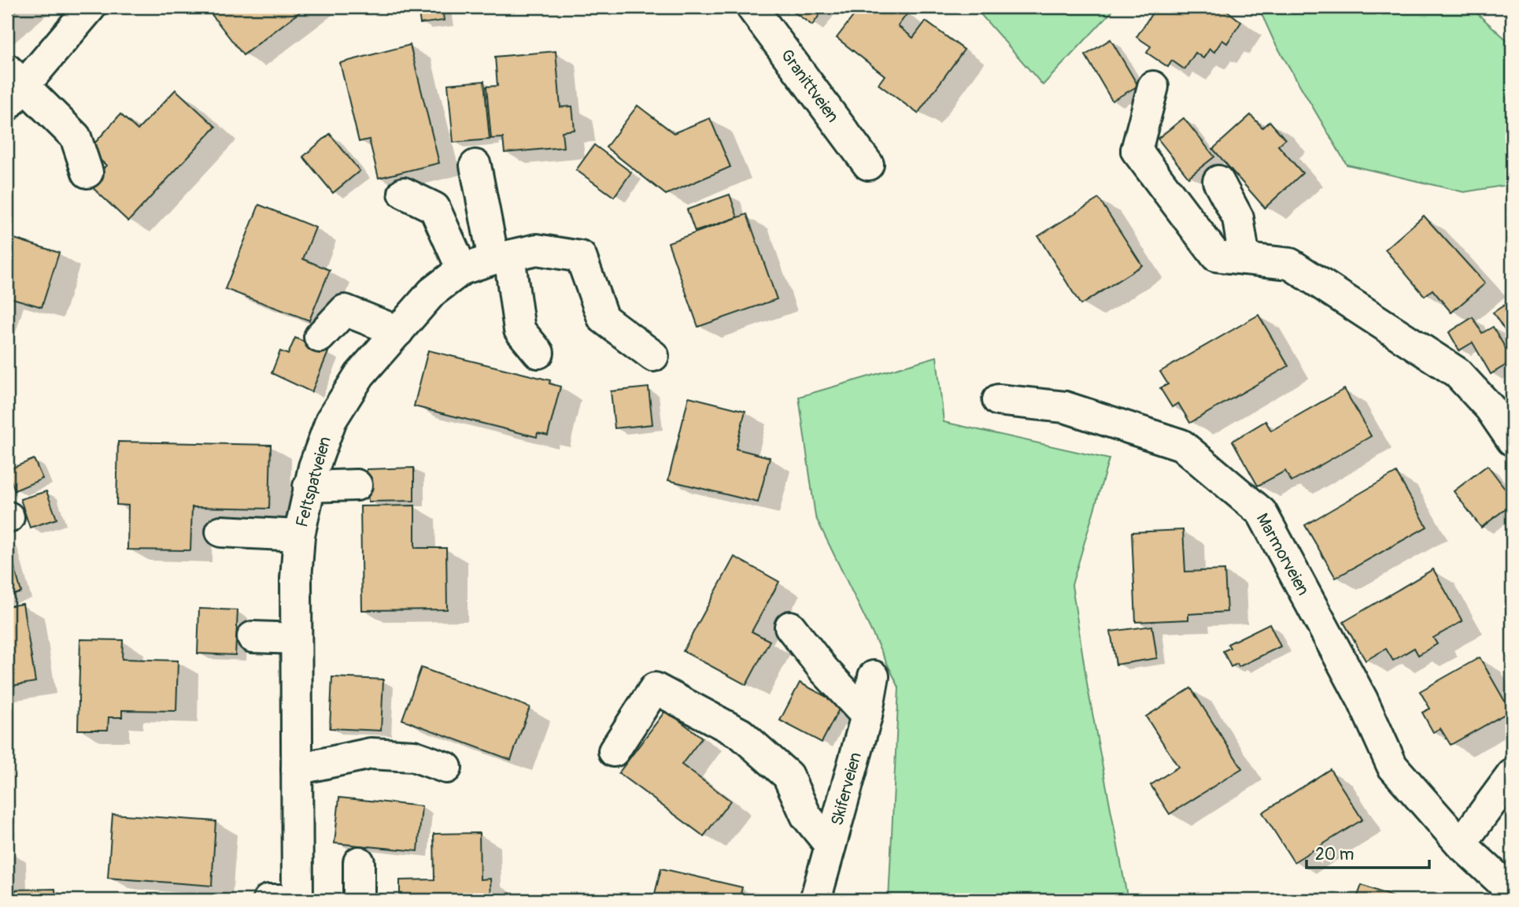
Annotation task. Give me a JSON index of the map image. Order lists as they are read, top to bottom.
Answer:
{
  "streets": {
    "street": [
      "Granittveien",
      "Feltspatveien",
      "Marmorveien",
      "Skiferveien"
    ]
  },
  "scale_bar": "20 m"
}
